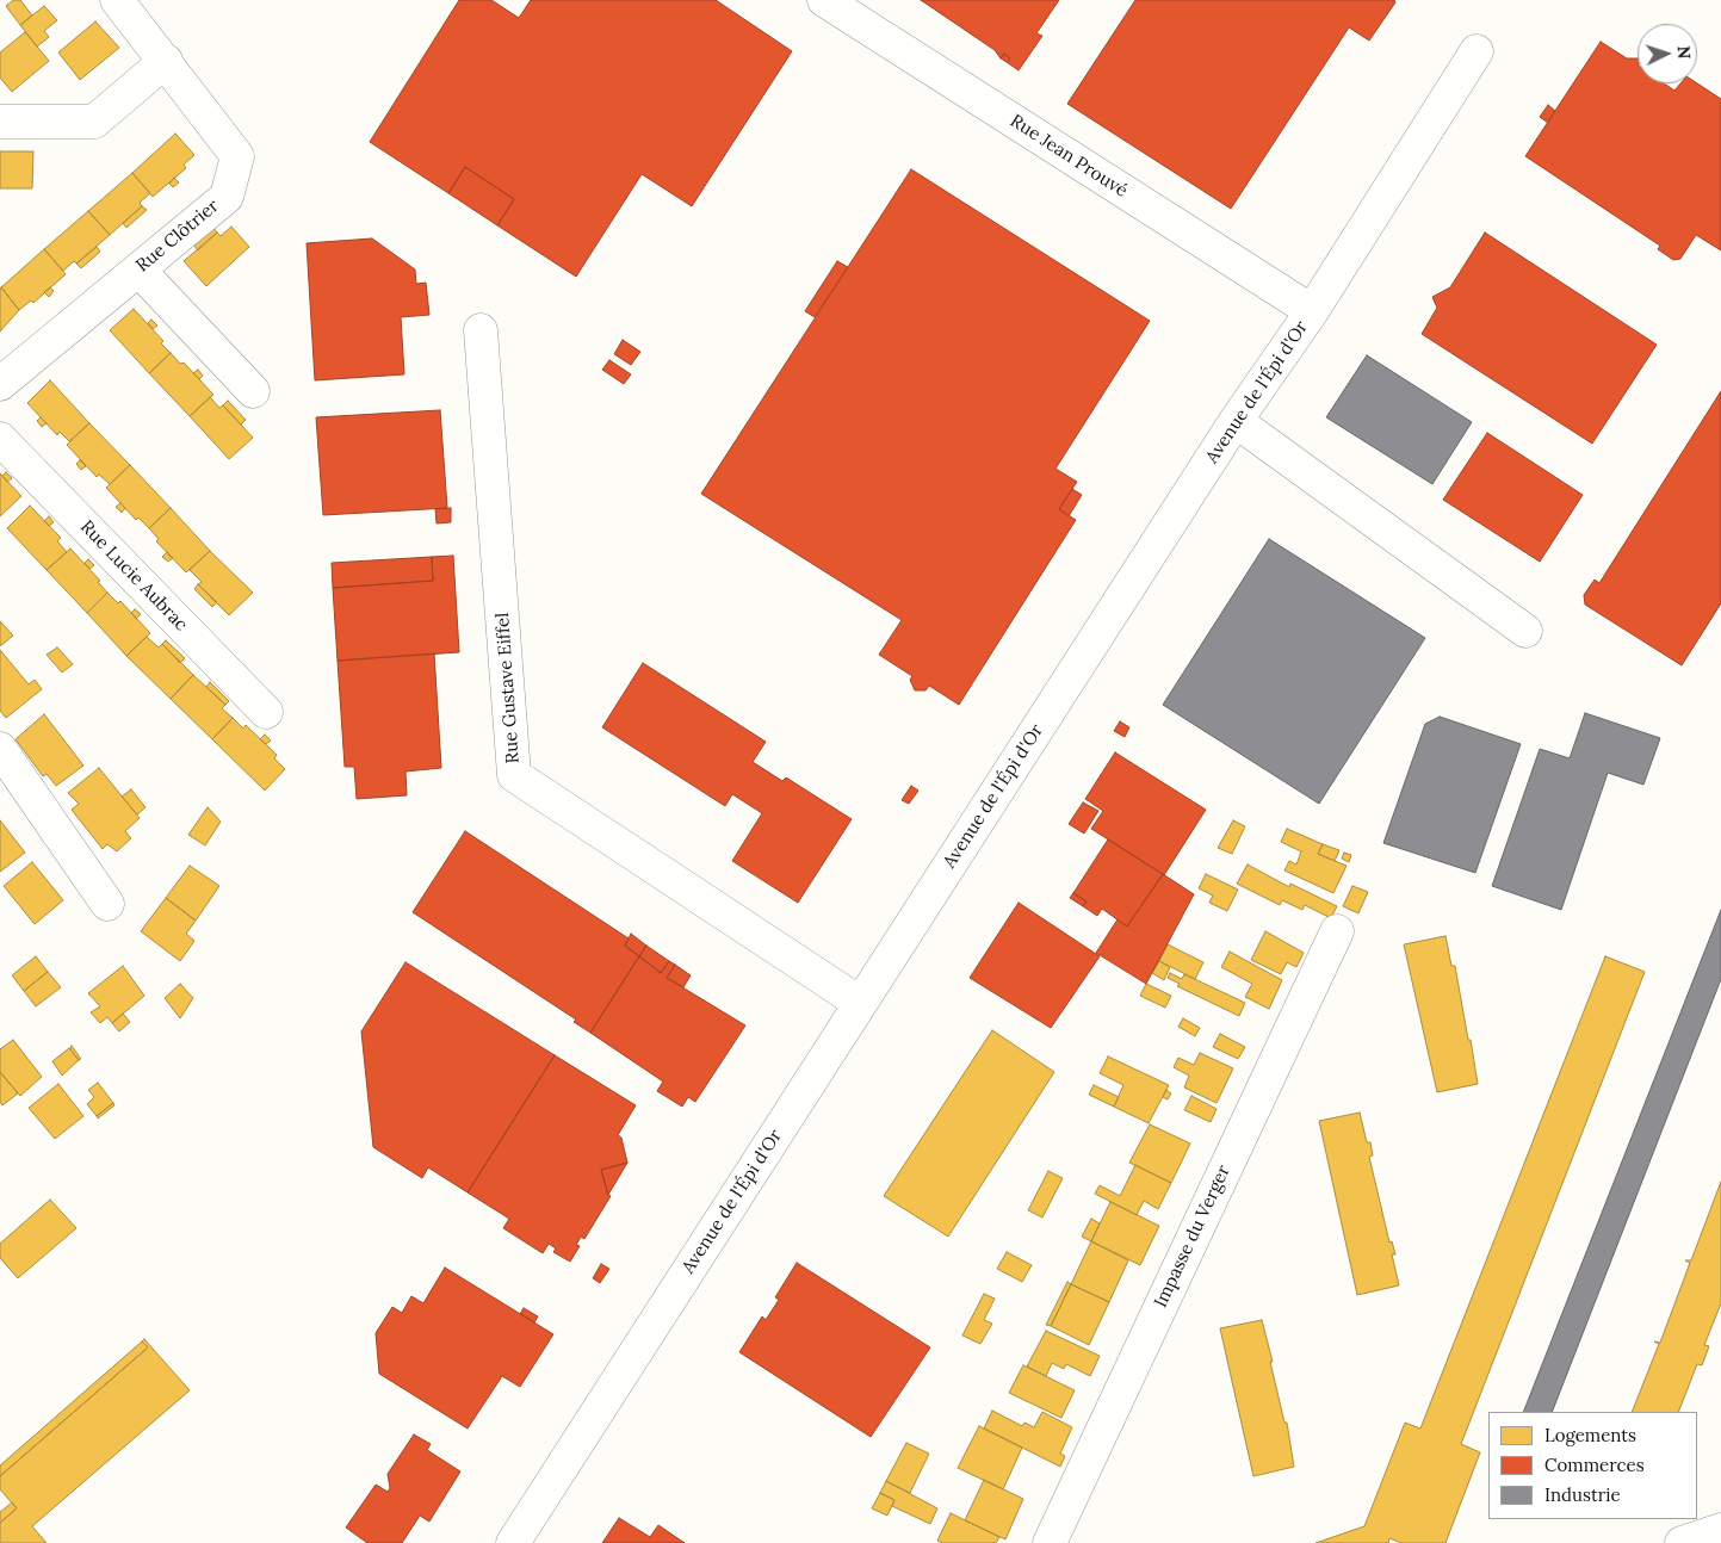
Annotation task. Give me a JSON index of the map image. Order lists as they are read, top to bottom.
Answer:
{
  "streets": {
    "street": [
      "Rue Jean Prouvé",
      "Rue Clôtrier",
      "Avenue de l'Épi d'Or",
      "Rue Lucie Aubrac",
      "Rue Gustave Eiffel",
      "Impasse du Verger"
    ]
  },
  "crossings": [
    ["Rue Jean Prouvé", "Avenue de l'Épi d'Or"],
    ["Avenue de l'Épi d'Or", "Rue Gustave Eiffel"]
  ],
  "legend": ["Logements", "Commerces", "Industrie"],
  "north": "right"
}
